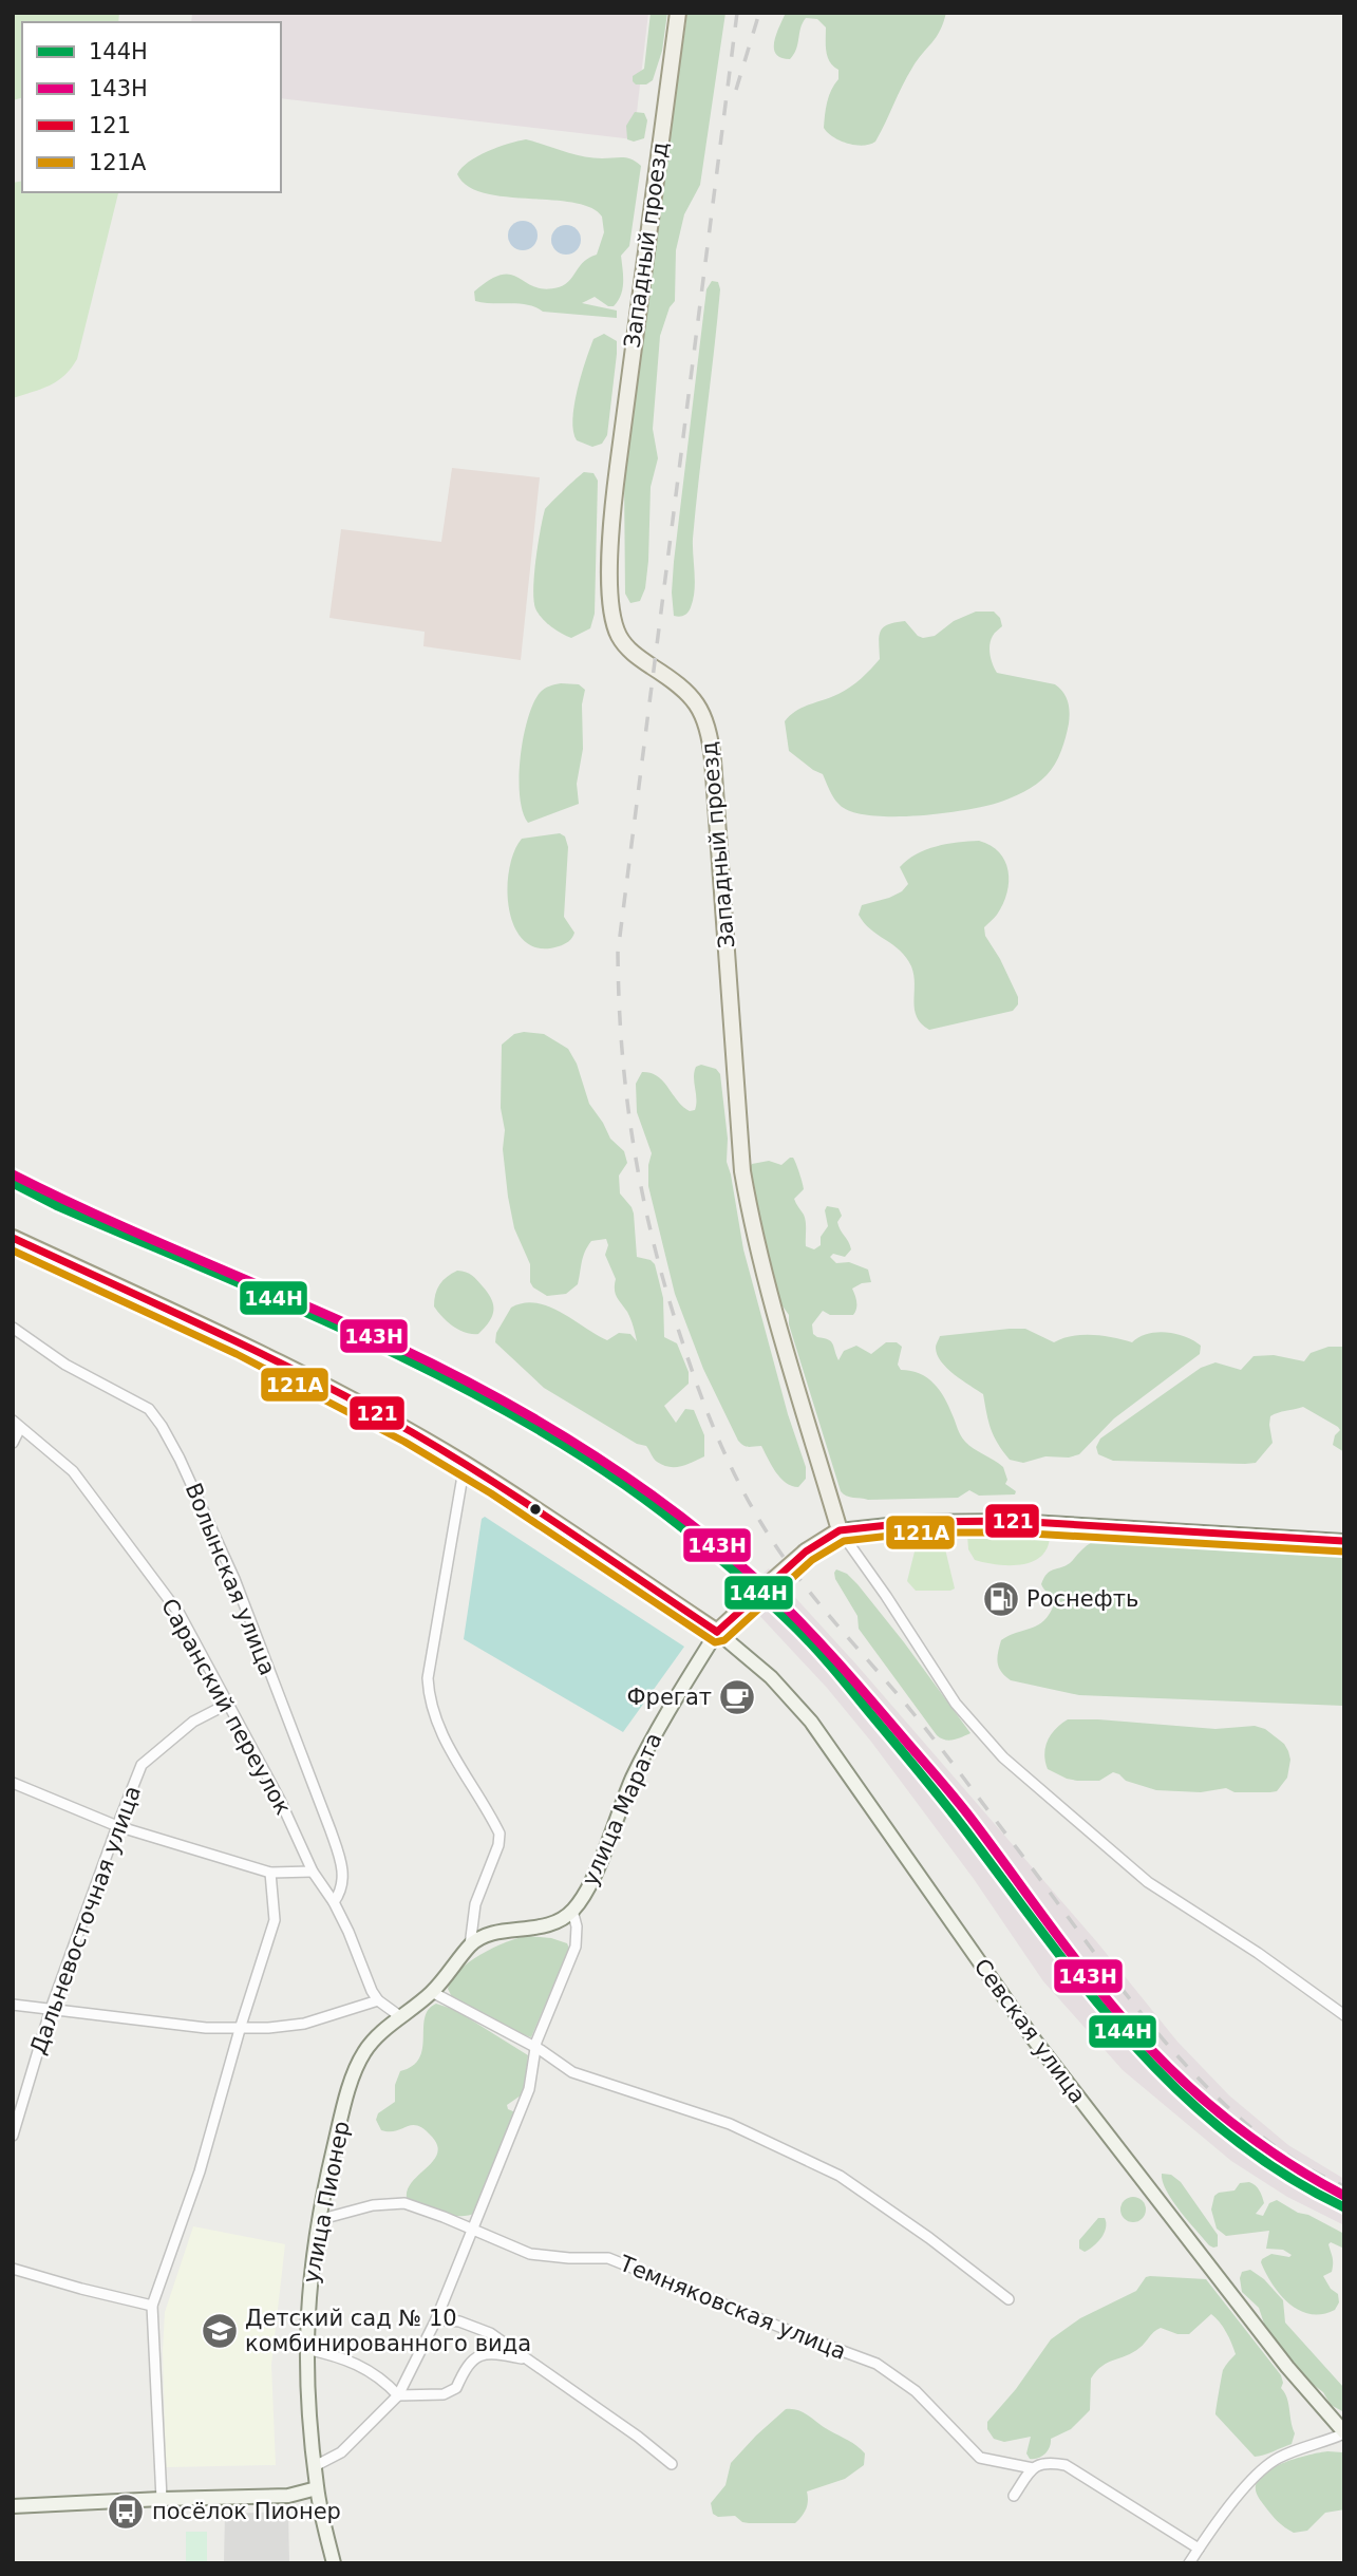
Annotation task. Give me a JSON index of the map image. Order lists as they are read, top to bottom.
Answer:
{
  "streets": {
    "main road": ["Западный проезд"],
    "street": [
      "Волынская улица",
      "Саранский переулок",
      "улица Марата",
      "Дальневосточная улица",
      "Севская улица",
      "улица Пионер",
      "Темняковская улица"
    ]
  },
  "crossings": [
    ["Волынская улица", "Саранский переулок"],
    ["Саранский переулок", "Дальневосточная улица"],
    ["Саранский переулок", "улица Пионер"],
    ["улица Марата", "Севская улица"],
    ["улица Пионер", "Темняковская улица"]
  ],
  "places": {
    "fuel station": ["Роснефть"],
    "cafe": ["Фрегат"],
    "school or university": ["Детский сад № 10 комбинированного вида"],
    "bus stop": ["посёлок Пионер"]
  },
  "lines": [
    "transit line 143Н",
    "transit line 144Н",
    "transit line 121",
    "transit line 121А"
  ],
  "legend": [
    "144Н",
    "143Н",
    "121",
    "121А"
  ]
}
